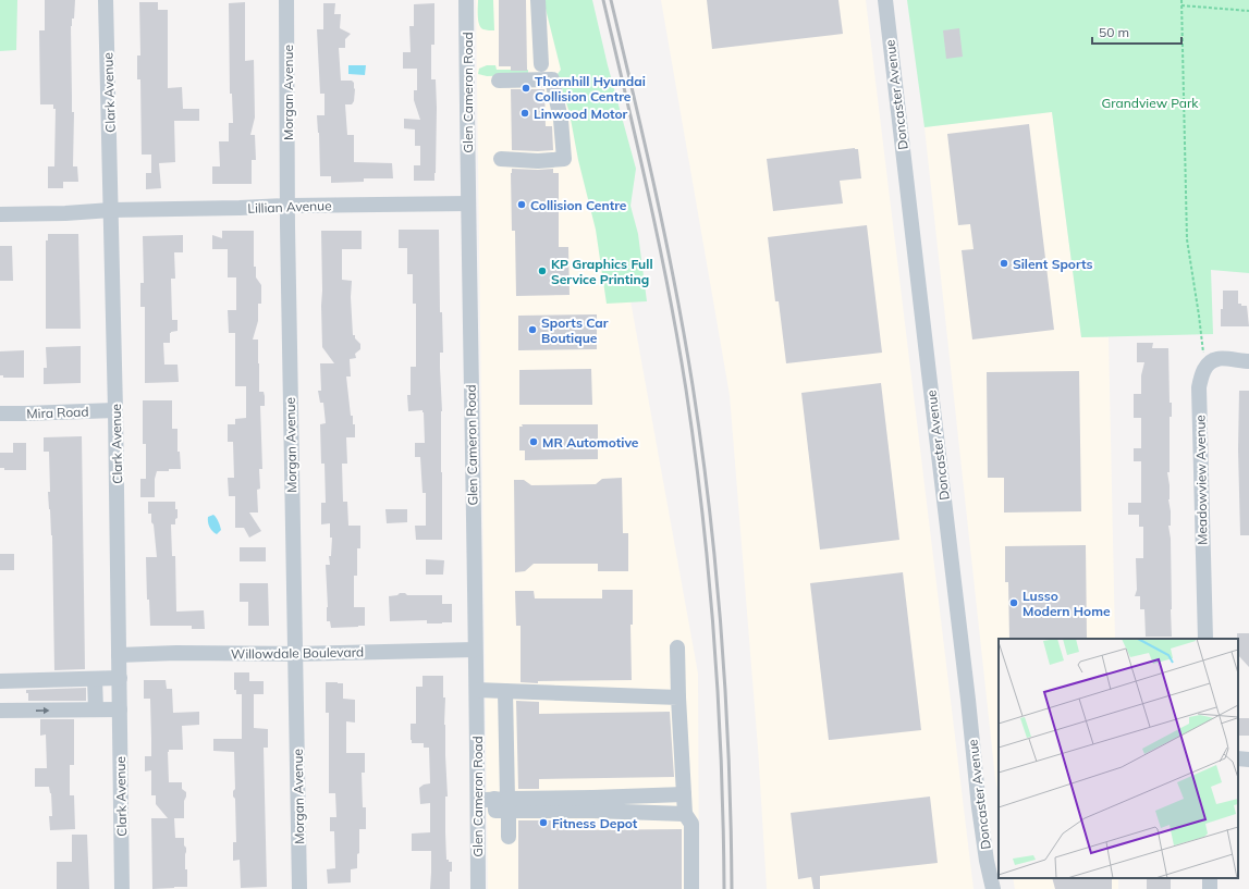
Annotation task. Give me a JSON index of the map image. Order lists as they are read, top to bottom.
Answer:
{
  "streets": {
    "street": [
      "Clark Avenue",
      "Morgan Avenue",
      "Glen Cameron Road",
      "Doncaster Avenue",
      "Lillian Avenue",
      "Mira Road",
      "Meadowview Avenue",
      "Willowdale Boulevard"
    ]
  },
  "crossings": [
    ["Clark Avenue", "Lillian Avenue"],
    ["Clark Avenue", "Mira Road"],
    ["Clark Avenue", "Willowdale Boulevard"],
    ["Morgan Avenue", "Lillian Avenue"],
    ["Morgan Avenue", "Willowdale Boulevard"],
    ["Glen Cameron Road", "Lillian Avenue"],
    ["Glen Cameron Road", "Willowdale Boulevard"]
  ],
  "parks": ["Grandview Park"],
  "places": [
    "Thornhill Hyundai Collision Centre",
    "Linwood Motor",
    "Collision Centre",
    "Silent Sports",
    "KP Graphics Full Service Printing",
    "Sports Car Boutique",
    "MR Automotive",
    "Lusso Modern Home",
    "Fitness Depot"
  ],
  "scale_bar": "50 m"
}
